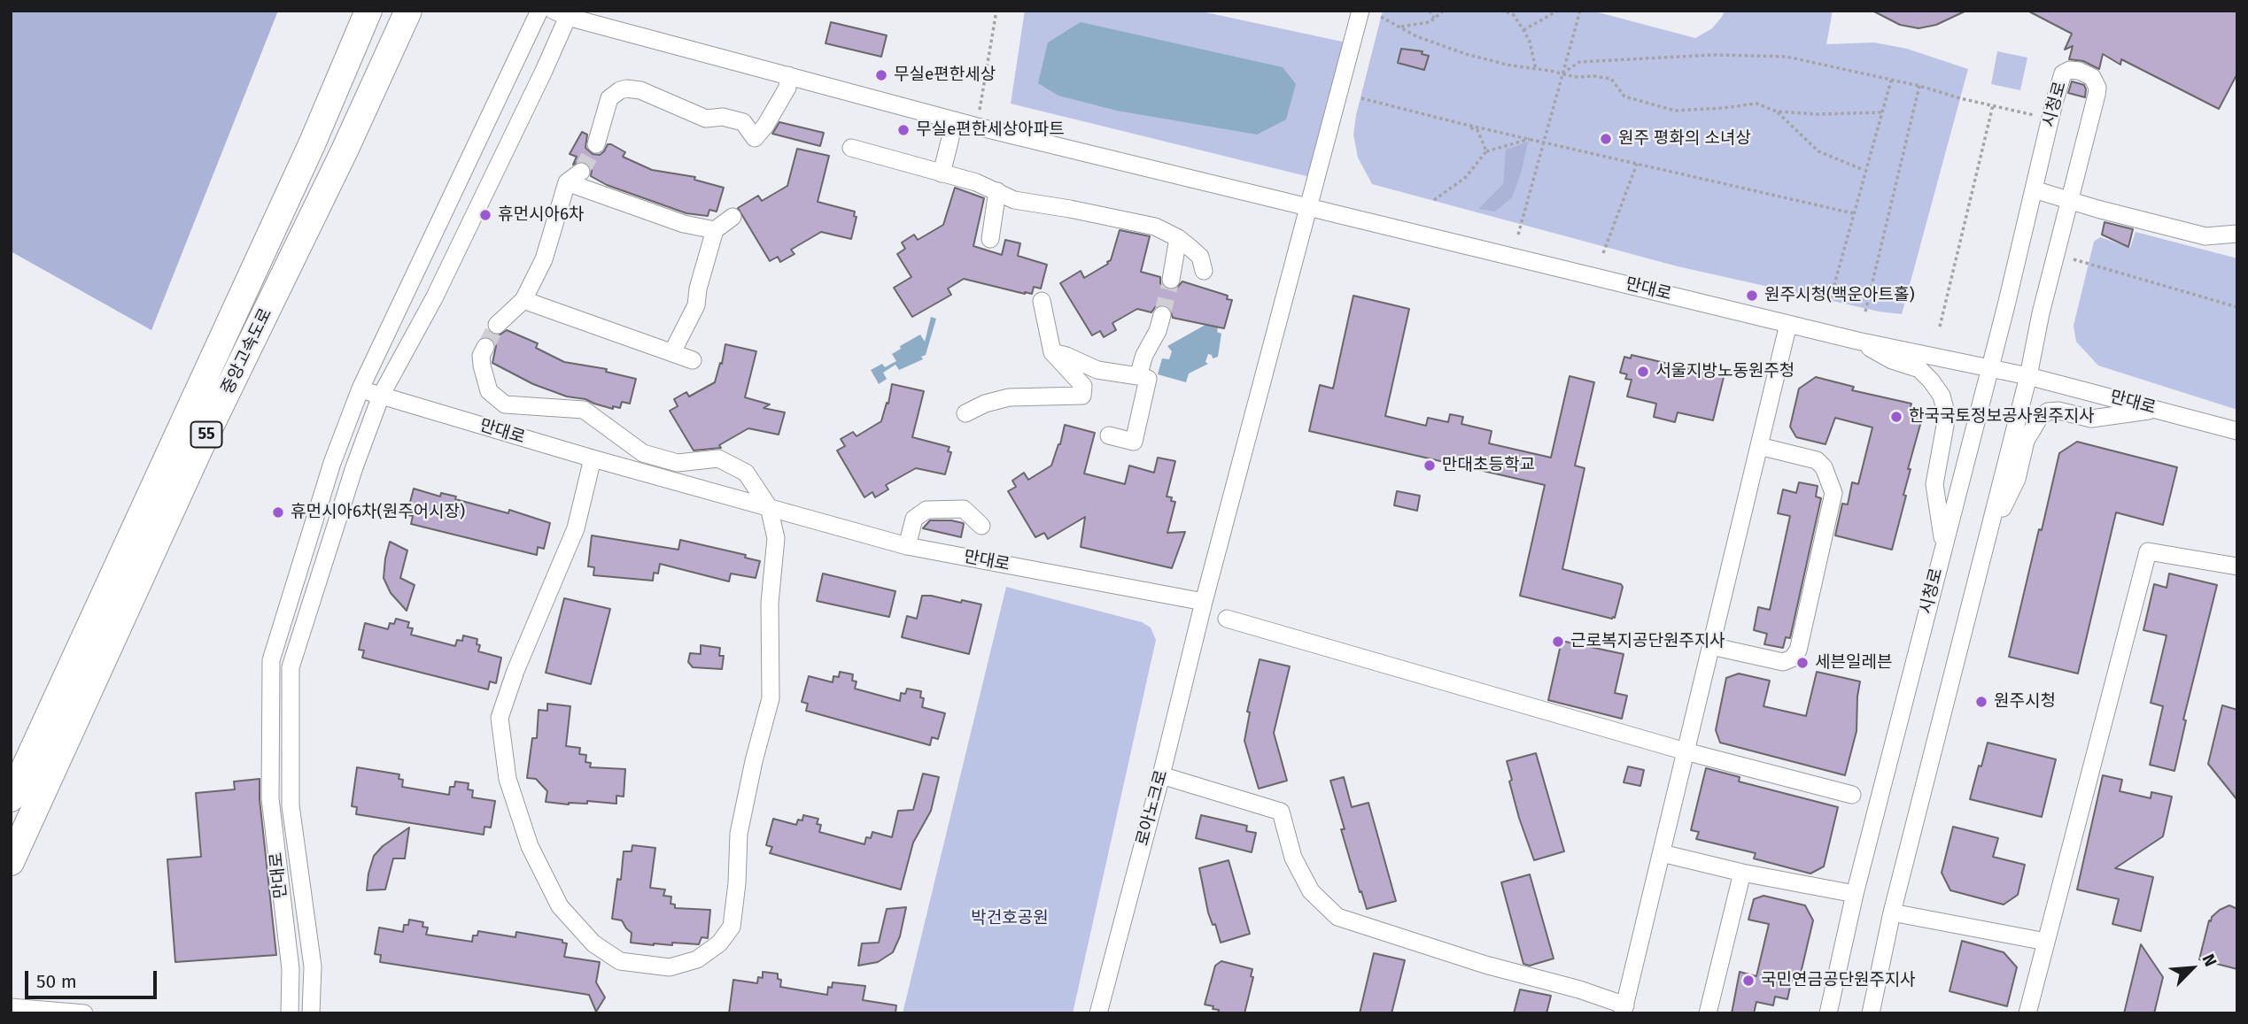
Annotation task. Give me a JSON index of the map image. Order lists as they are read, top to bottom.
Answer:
{
  "streets": {
    "highway": ["중앙고속도로", "55"],
    "street": ["시청로", "만대로", "로아노크로"]
  },
  "crossings": [
    ["시청로", "만대로"],
    ["만대로", "로아노크로"]
  ],
  "parks": ["박건호공원"],
  "places": [
    "무실e편한세상",
    "무실e편한세상아파트",
    "원주 평화의 소녀상",
    "휴먼시아6차",
    "원주시청(백운아트홀)",
    "서울지방노동원주청",
    "한국국토정보공사원주지사",
    "만대초등학교",
    "휴먼시아6차(원주어시장)",
    "근로복지공단원주지사",
    "세븐일레븐",
    "원주시청",
    "국민연금공단원주지사"
  ],
  "scale_bar": "50 m",
  "north": "top right"
}
